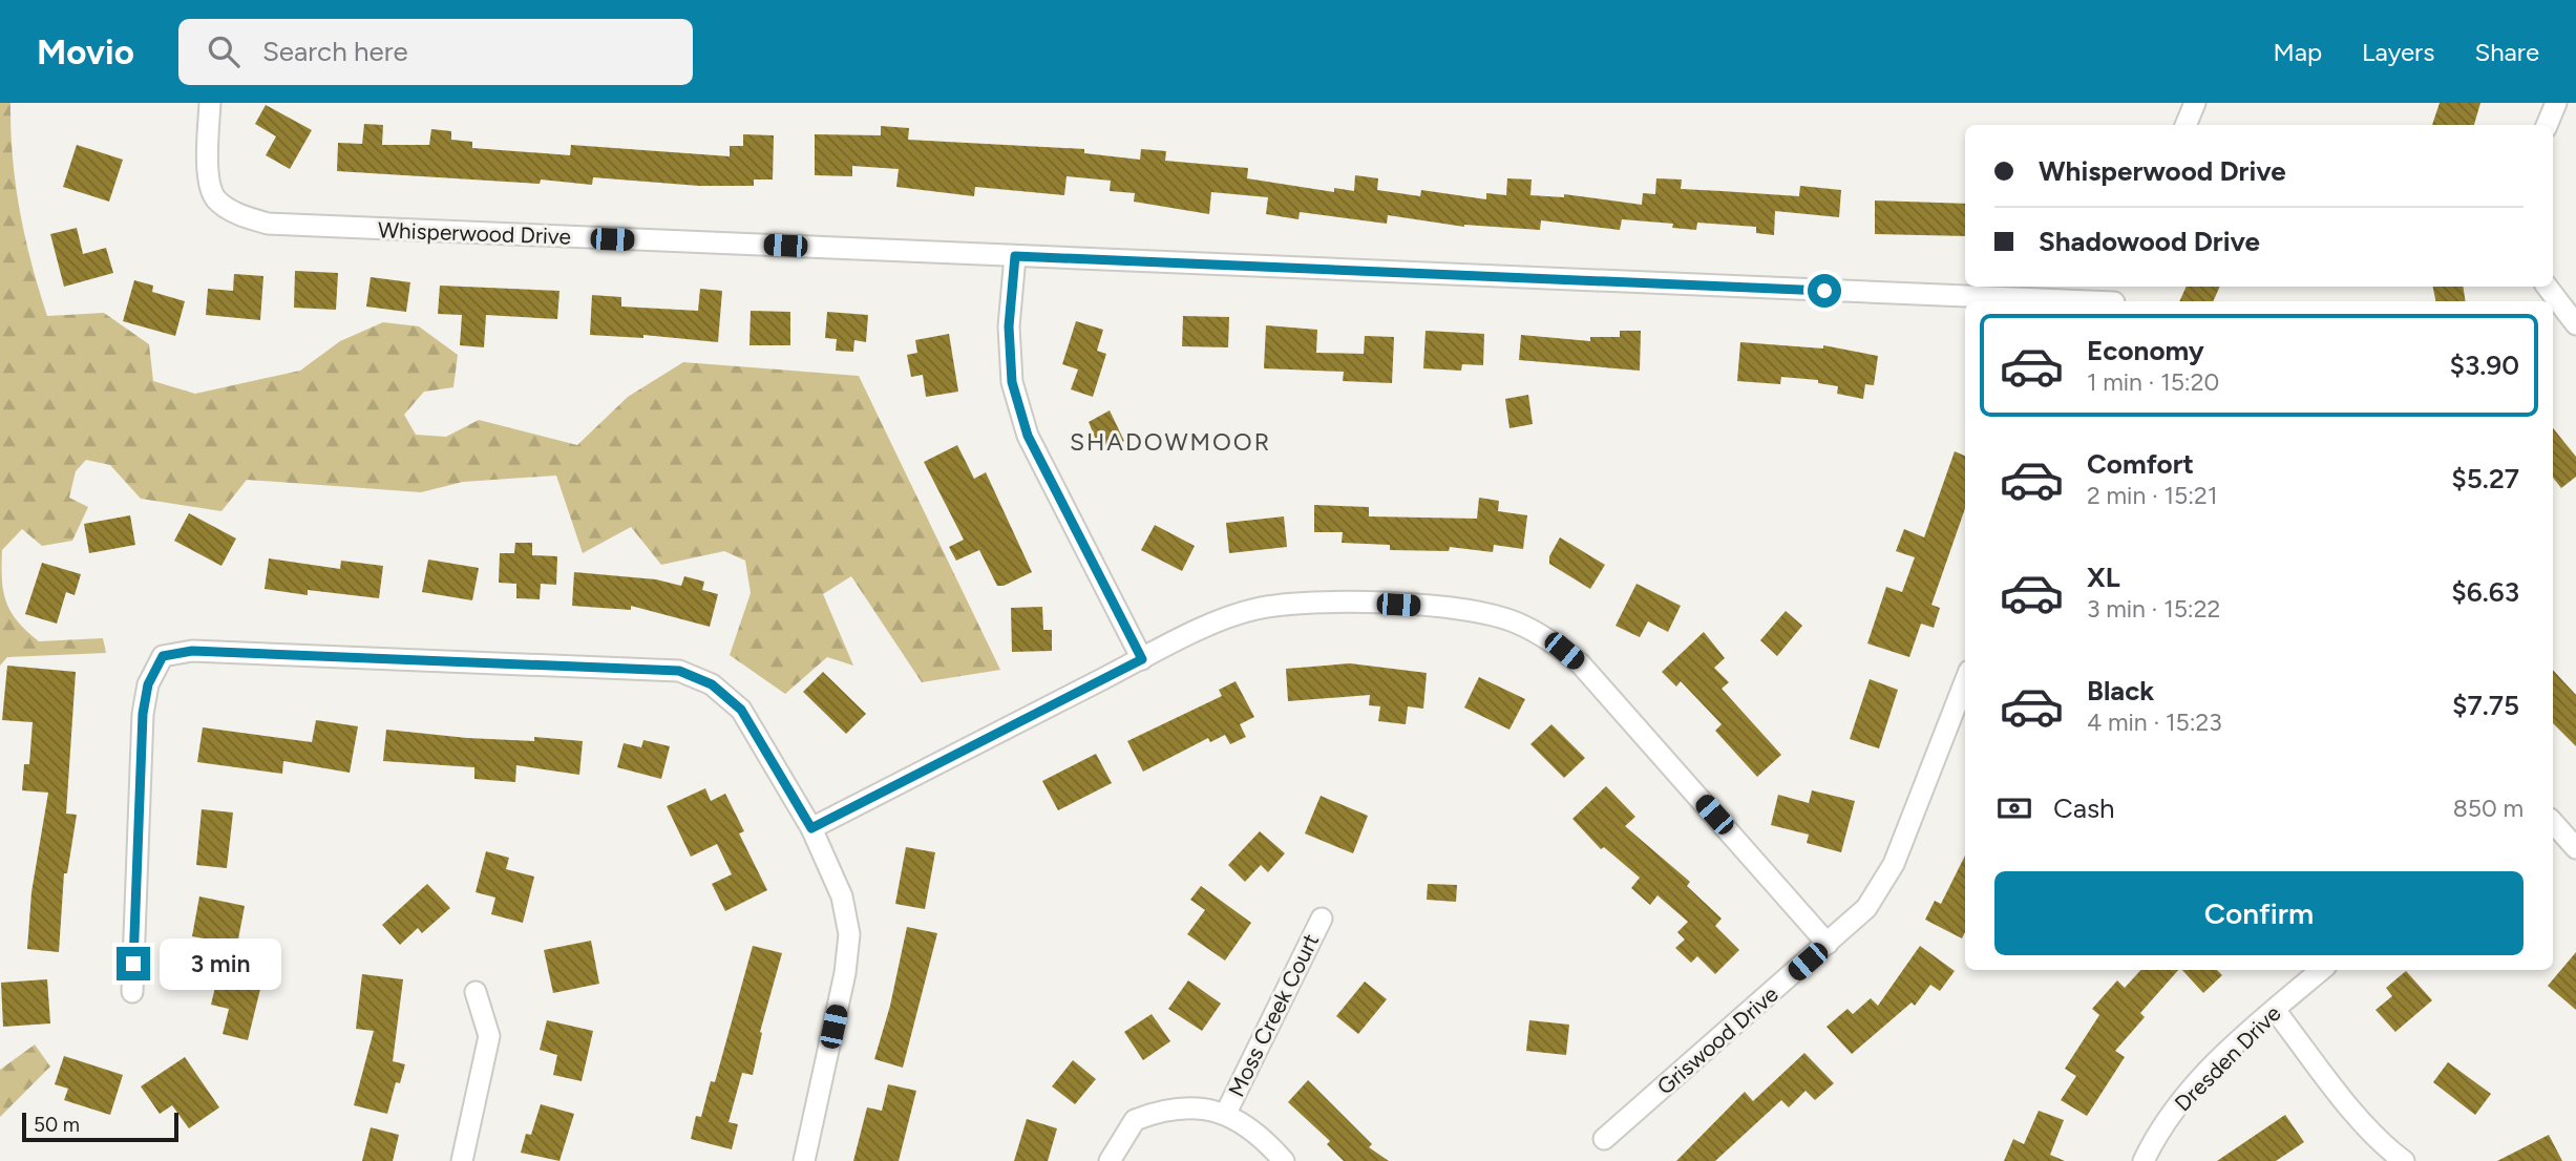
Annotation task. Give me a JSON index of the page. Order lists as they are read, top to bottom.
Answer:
{
  "streets": {
    "street": [
      "Whisperwood Drive",
      "Moss Creek Court",
      "Griswood Drive",
      "Dresden Drive"
    ]
  },
  "districts": ["SHADOWMOOR"],
  "scale_bar": "50 m",
  "page": {
    "header": "Movio",
    "search": "Search here",
    "nav": ["Map", "Layers", "Share"],
    "banner": ["Whisperwood Drive", "Shadowood Drive"],
    "list": [
      {
        "name": "Economy",
        "note": "1 min · 15:20",
        "value": "$3.90"
      },
      {
        "name": "Comfort",
        "note": "2 min · 15:21",
        "value": "$5.27"
      },
      {
        "name": "XL",
        "note": "3 min · 15:22",
        "value": "$6.63"
      },
      {
        "name": "Black",
        "note": "4 min · 15:23",
        "value": "$7.75"
      }
    ],
    "pay": ["Cash", "850 m"],
    "buttons": "Confirm",
    "bubble": "3 min",
    "scale": "50 m"
  }
}
